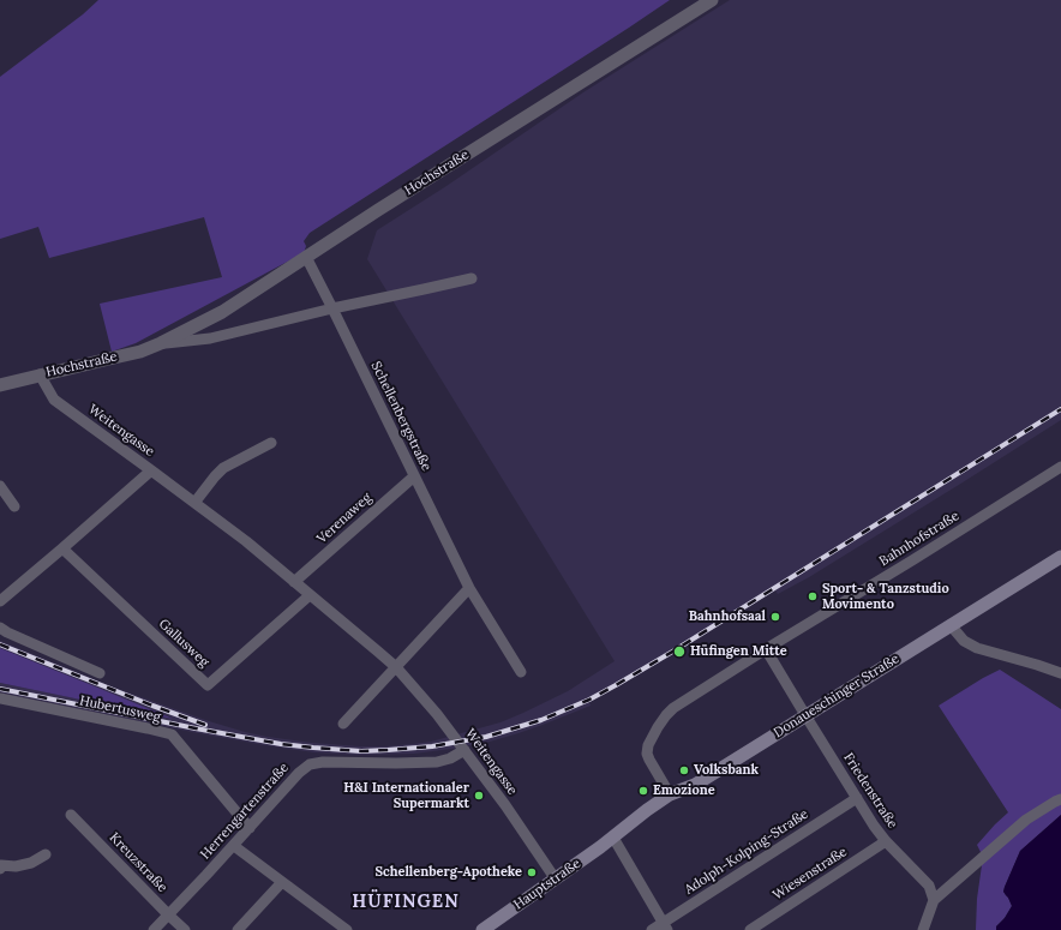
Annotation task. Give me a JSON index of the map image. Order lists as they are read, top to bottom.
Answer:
{
  "streets": {
    "main road": ["Donaueschinger Straße", "Hauptstraße"],
    "street": [
      "Hochstraße",
      "Schellenbergstraße",
      "Weitengasse",
      "Verenaweg",
      "Bahnhofstraße",
      "Gallusweg",
      "Hubertusweg",
      "Friedenstraße",
      "Herrengartenstraße",
      "Adolph-Kolping-Straße",
      "Kreuzstraße",
      "Wiesenstraße"
    ]
  },
  "crossings": [
    ["Hochstraße", "Schellenbergstraße"],
    ["Hochstraße", "Weitengasse"],
    ["Schellenbergstraße", "Verenaweg"],
    ["Weitengasse", "Verenaweg"],
    ["Weitengasse", "Gallusweg"],
    ["Weitengasse", "Herrengartenstraße"],
    ["Weitengasse", "Hauptstraße"],
    ["Bahnhofstraße", "Donaueschinger Straße"],
    ["Donaueschinger Straße", "Friedenstraße"],
    ["Donaueschinger Straße", "Hauptstraße"],
    ["Hubertusweg", "Herrengartenstraße"],
    ["Friedenstraße", "Adolph-Kolping-Straße"],
    ["Friedenstraße", "Wiesenstraße"],
    ["Herrengartenstraße", "Kreuzstraße"]
  ],
  "districts": ["HÜFINGEN"],
  "places": [
    "Sport- & Tanzstudio Movimento",
    "Bahnhofsaal",
    "Hüfingen Mitte",
    "Volksbank",
    "Emozione",
    "H&I Internationaler Supermarkt",
    "Schellenberg-Apotheke"
  ]
}
